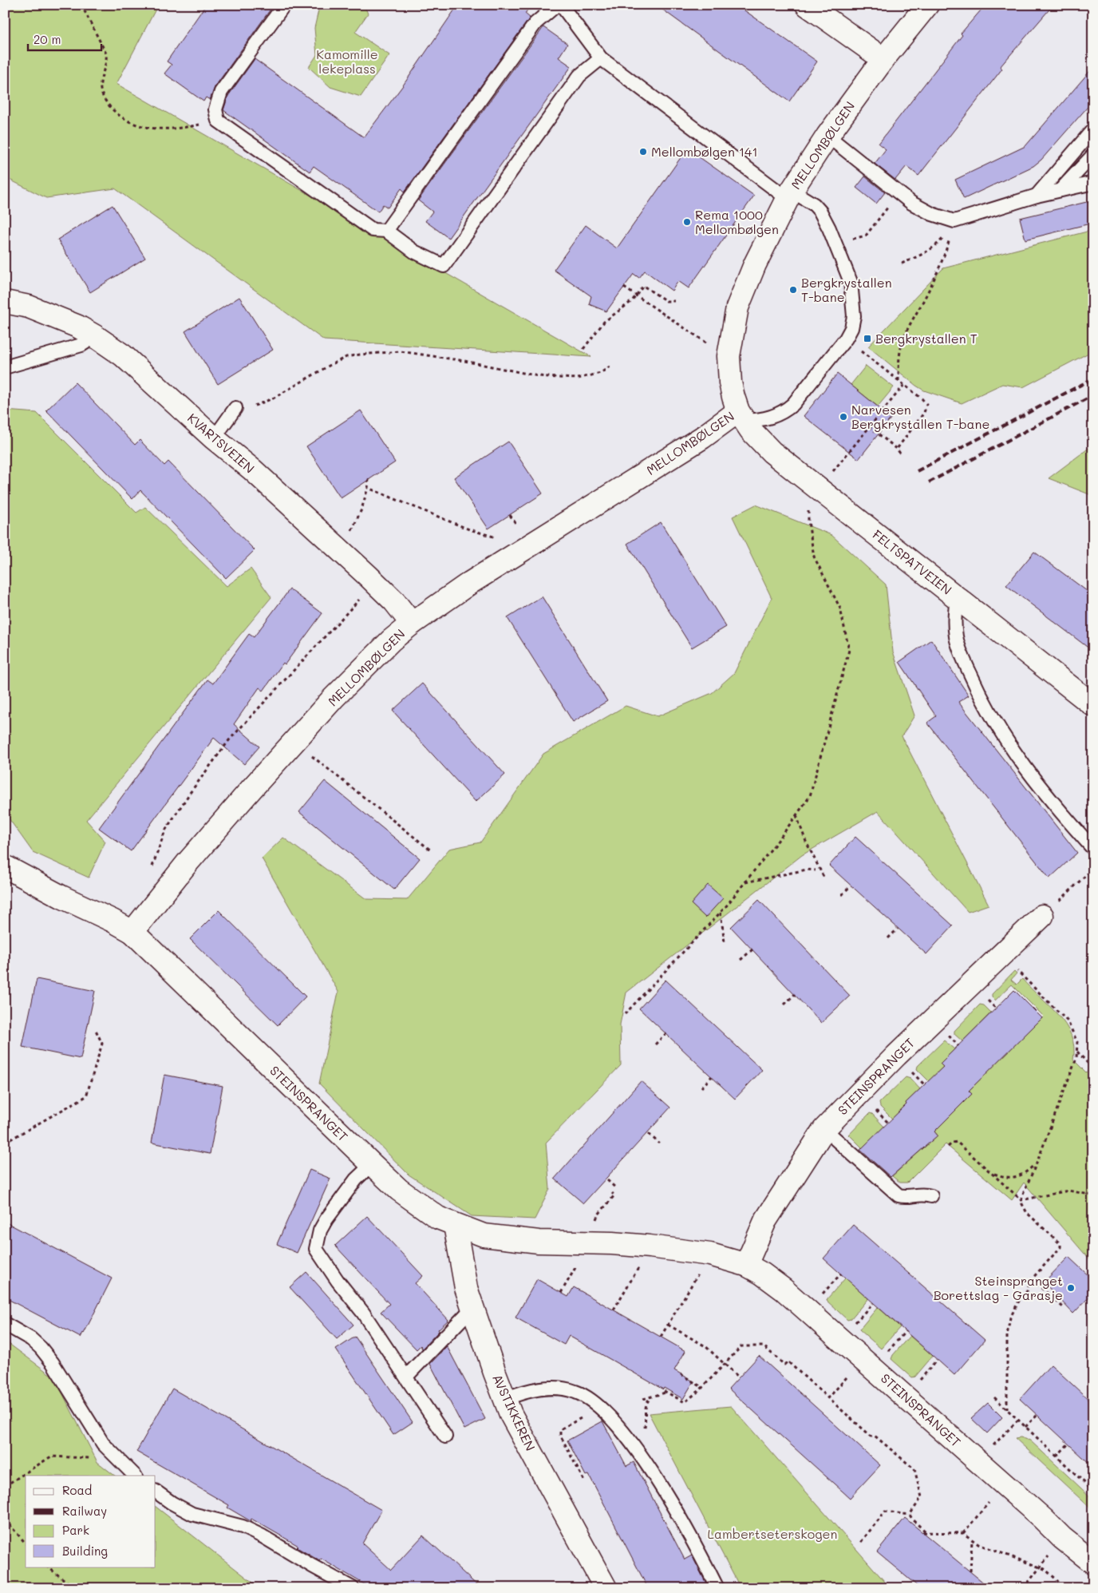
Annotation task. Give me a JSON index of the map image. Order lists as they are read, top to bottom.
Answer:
{
  "streets": {
    "street": [
      "MELLOMBØLGEN",
      "KVARTSVEIEN",
      "FELTSPATVEIEN",
      "STEINSPRANGET",
      "AVSTIKKEREN"
    ]
  },
  "crossings": [
    ["MELLOMBØLGEN", "KVARTSVEIEN"],
    ["MELLOMBØLGEN", "FELTSPATVEIEN"],
    ["MELLOMBØLGEN", "STEINSPRANGET"],
    ["STEINSPRANGET", "AVSTIKKEREN"]
  ],
  "parks": ["Kamomille lekeplass", "Lambertseterskogen"],
  "places": {
    "other": [
      "Mellombølgen 141",
      "Rema 1000 Mellombølgen",
      "Bergkrystallen T-bane",
      "Narvesen Bergkrystallen T-bane",
      "Steinspranget Borettslag - Garasje"
    ],
    "transit": ["Bergkrystallen T"]
  },
  "legend": [
    "Road",
    "Railway",
    "Park",
    "Building"
  ],
  "scale_bar": "20 m"
}
